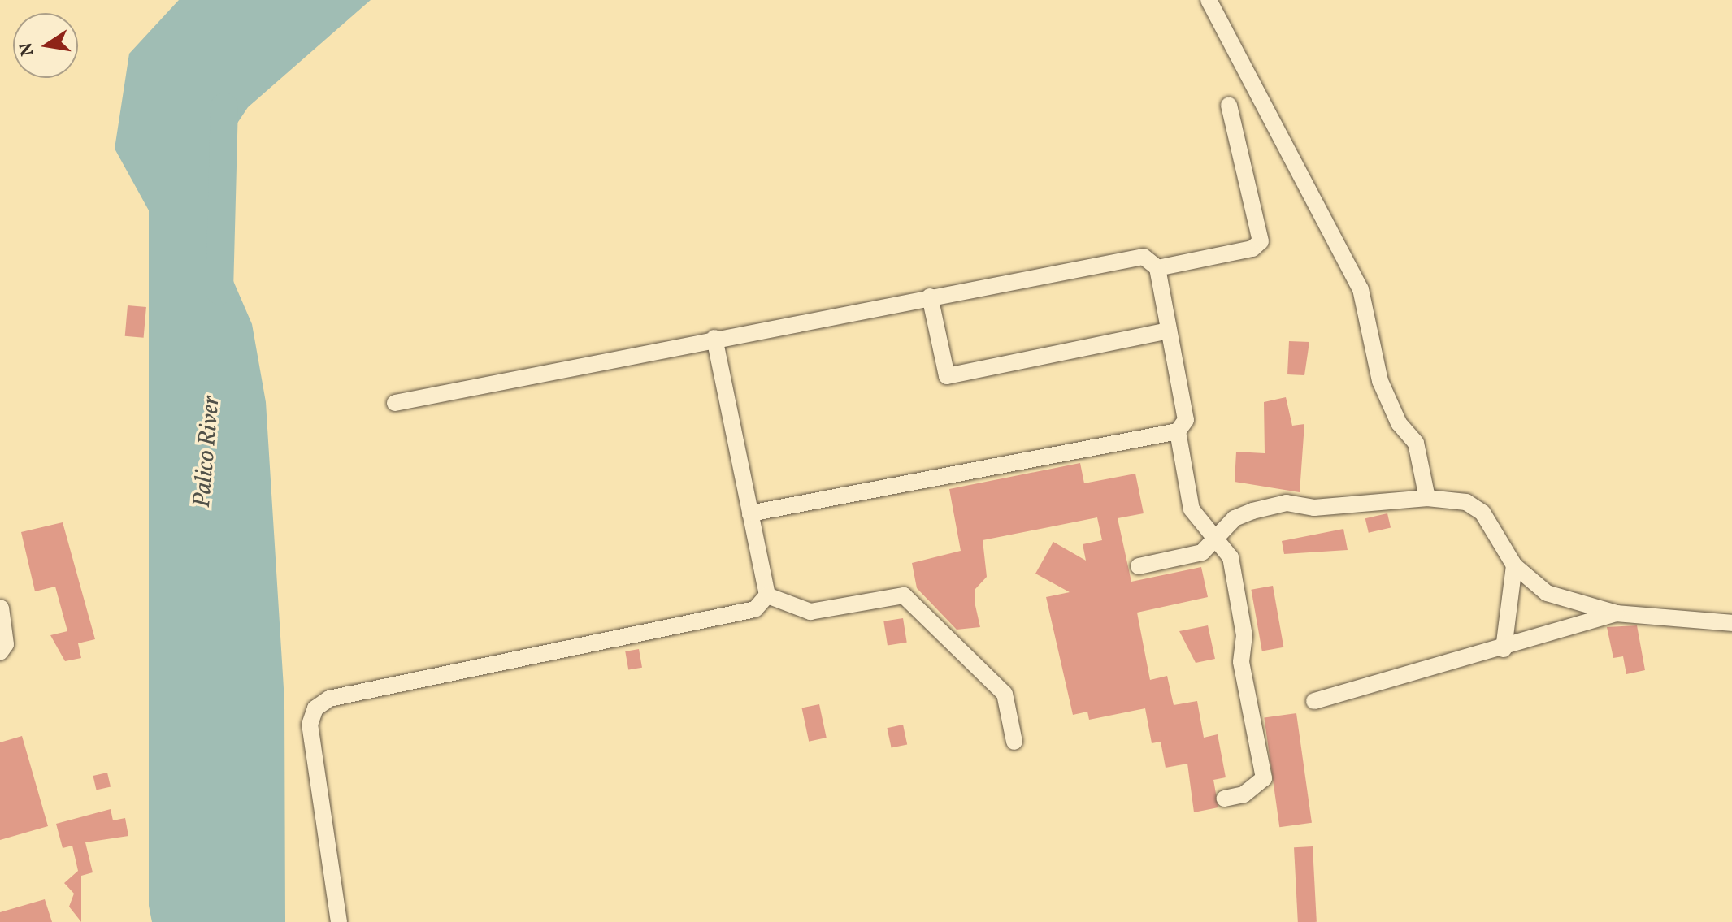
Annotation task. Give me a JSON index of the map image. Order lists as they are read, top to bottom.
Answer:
{
  "water": ["Palico River"],
  "north": "left"
}
